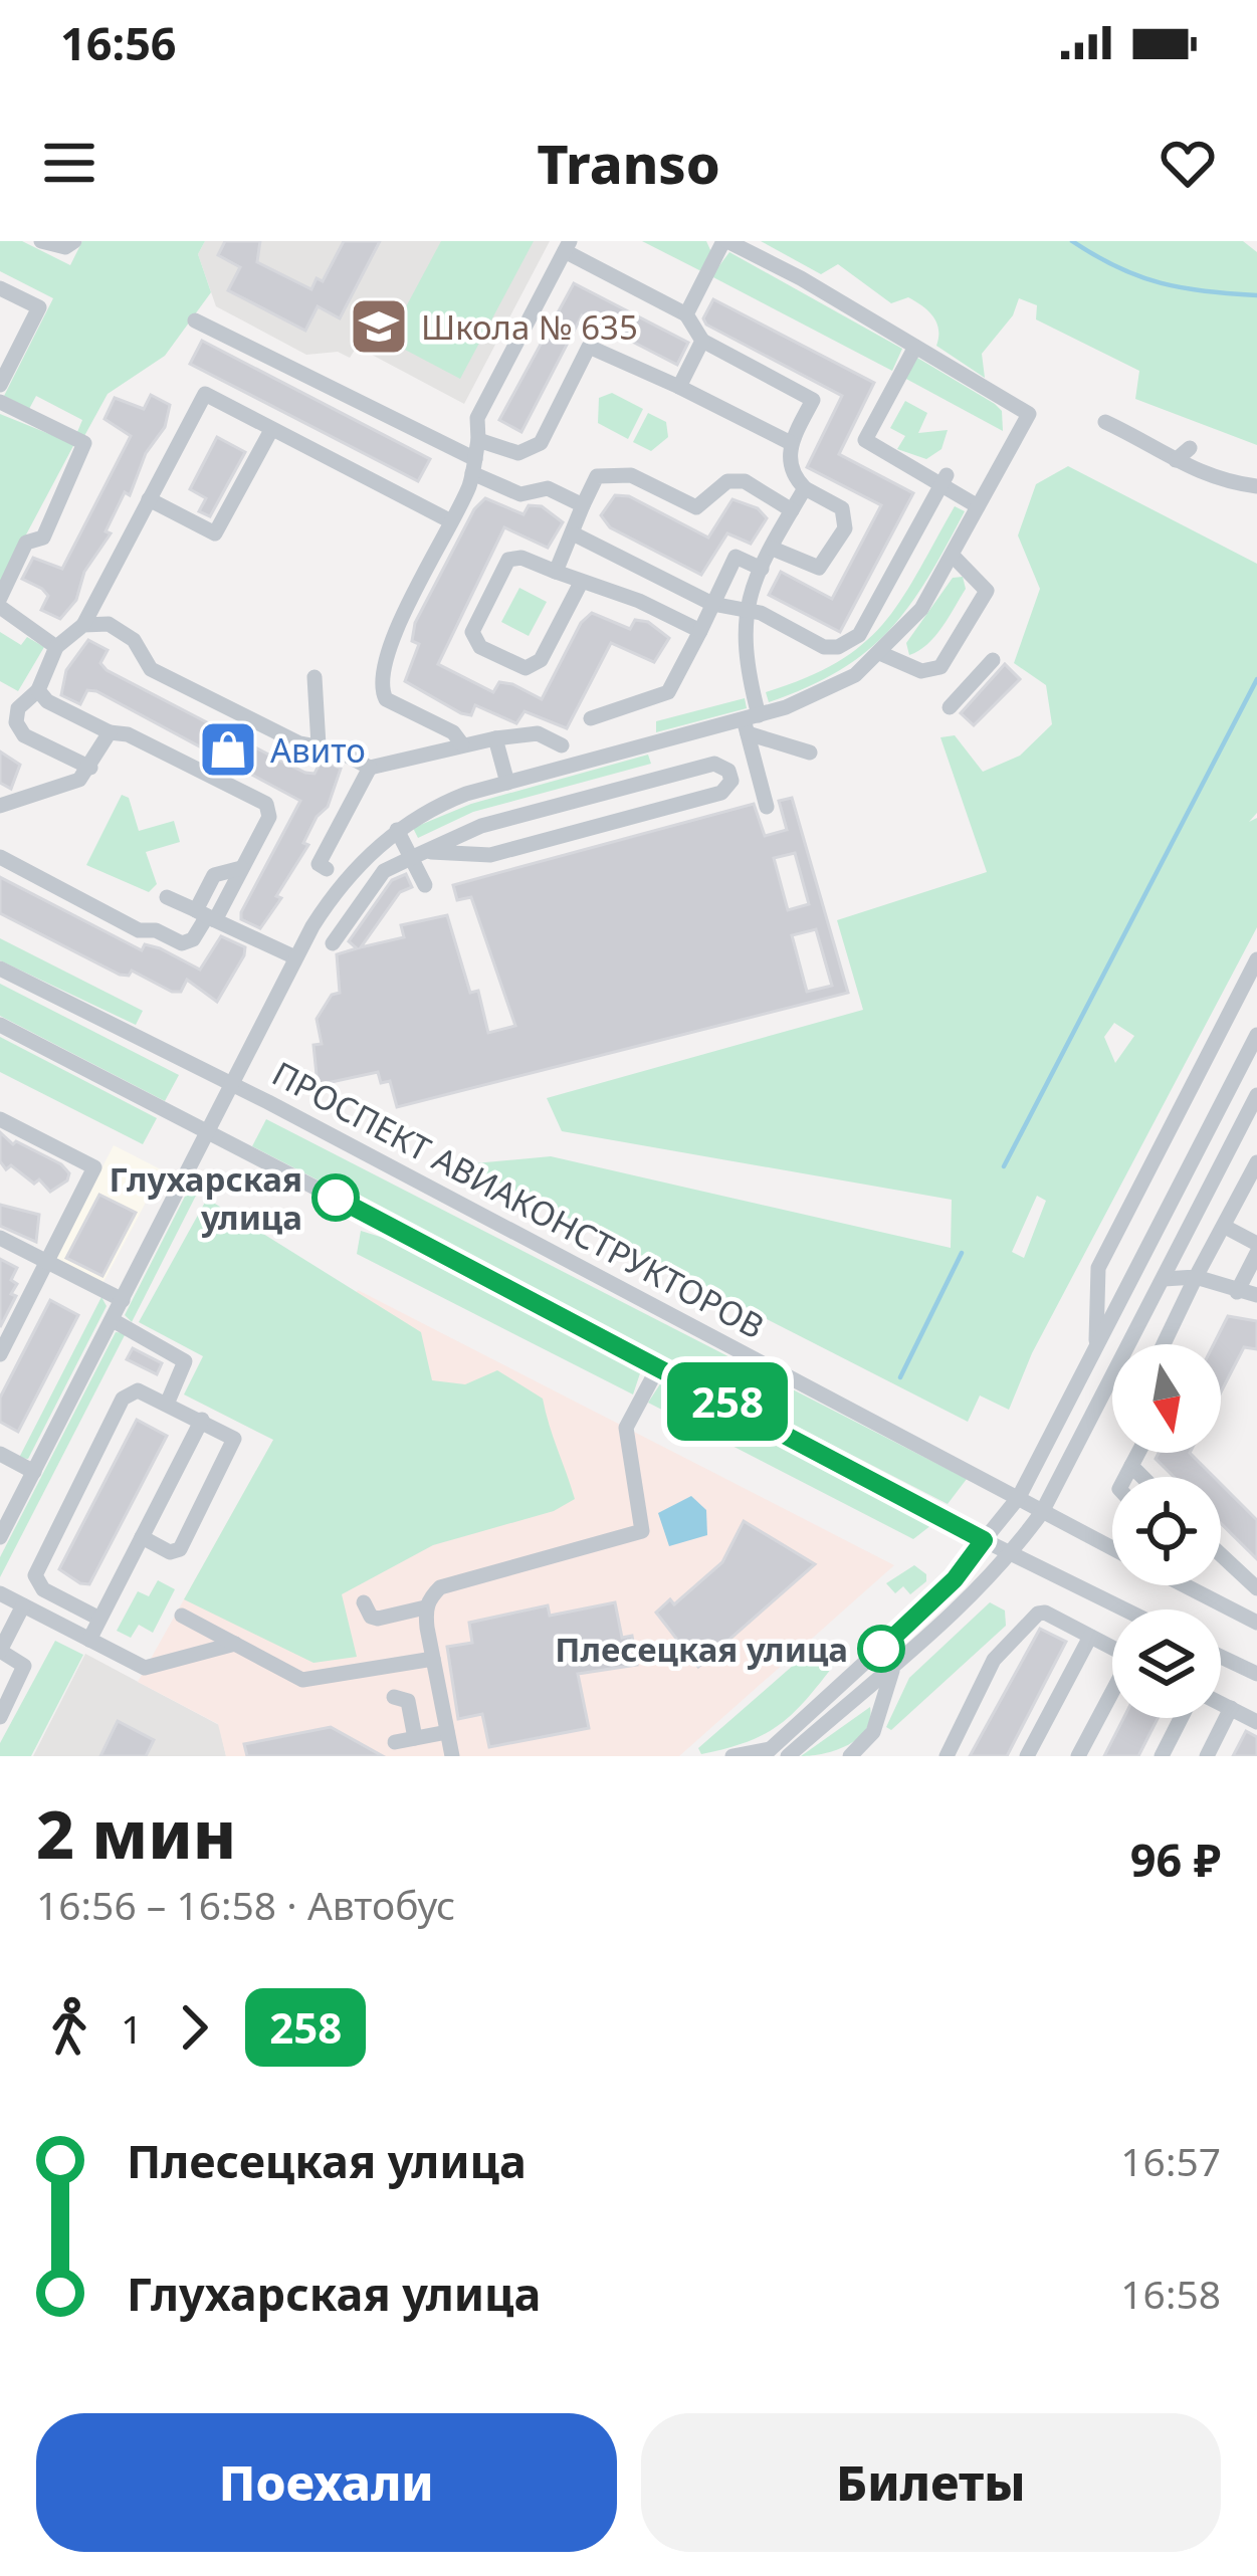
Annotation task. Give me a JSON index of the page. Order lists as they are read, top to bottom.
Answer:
{
  "streets": {
    "street": ["ПРОСПЕКТ АВИАКОНСТРУКТОРОВ"]
  },
  "places": {
    "school or university": ["Школа № 635"],
    "shop": ["Авито"],
    "other": ["Глухарская улица", "Плесецкая улица"]
  },
  "lines": ["bus line 258"],
  "north": "bottom",
  "page": {
    "status": "16:56",
    "header": "Transo",
    "on_map": "258",
    "heading": ["2 мин", "16:56 – 16:58 · Автобус", "96 ₽"],
    "legs": ["1", "258"],
    "list": [
      {
        "name": "Плесецкая улица",
        "value": "16:57"
      },
      {
        "name": "Глухарская улица",
        "value": "16:58"
      }
    ],
    "buttons": ["Поехали", "Билеты"]
  }
}
